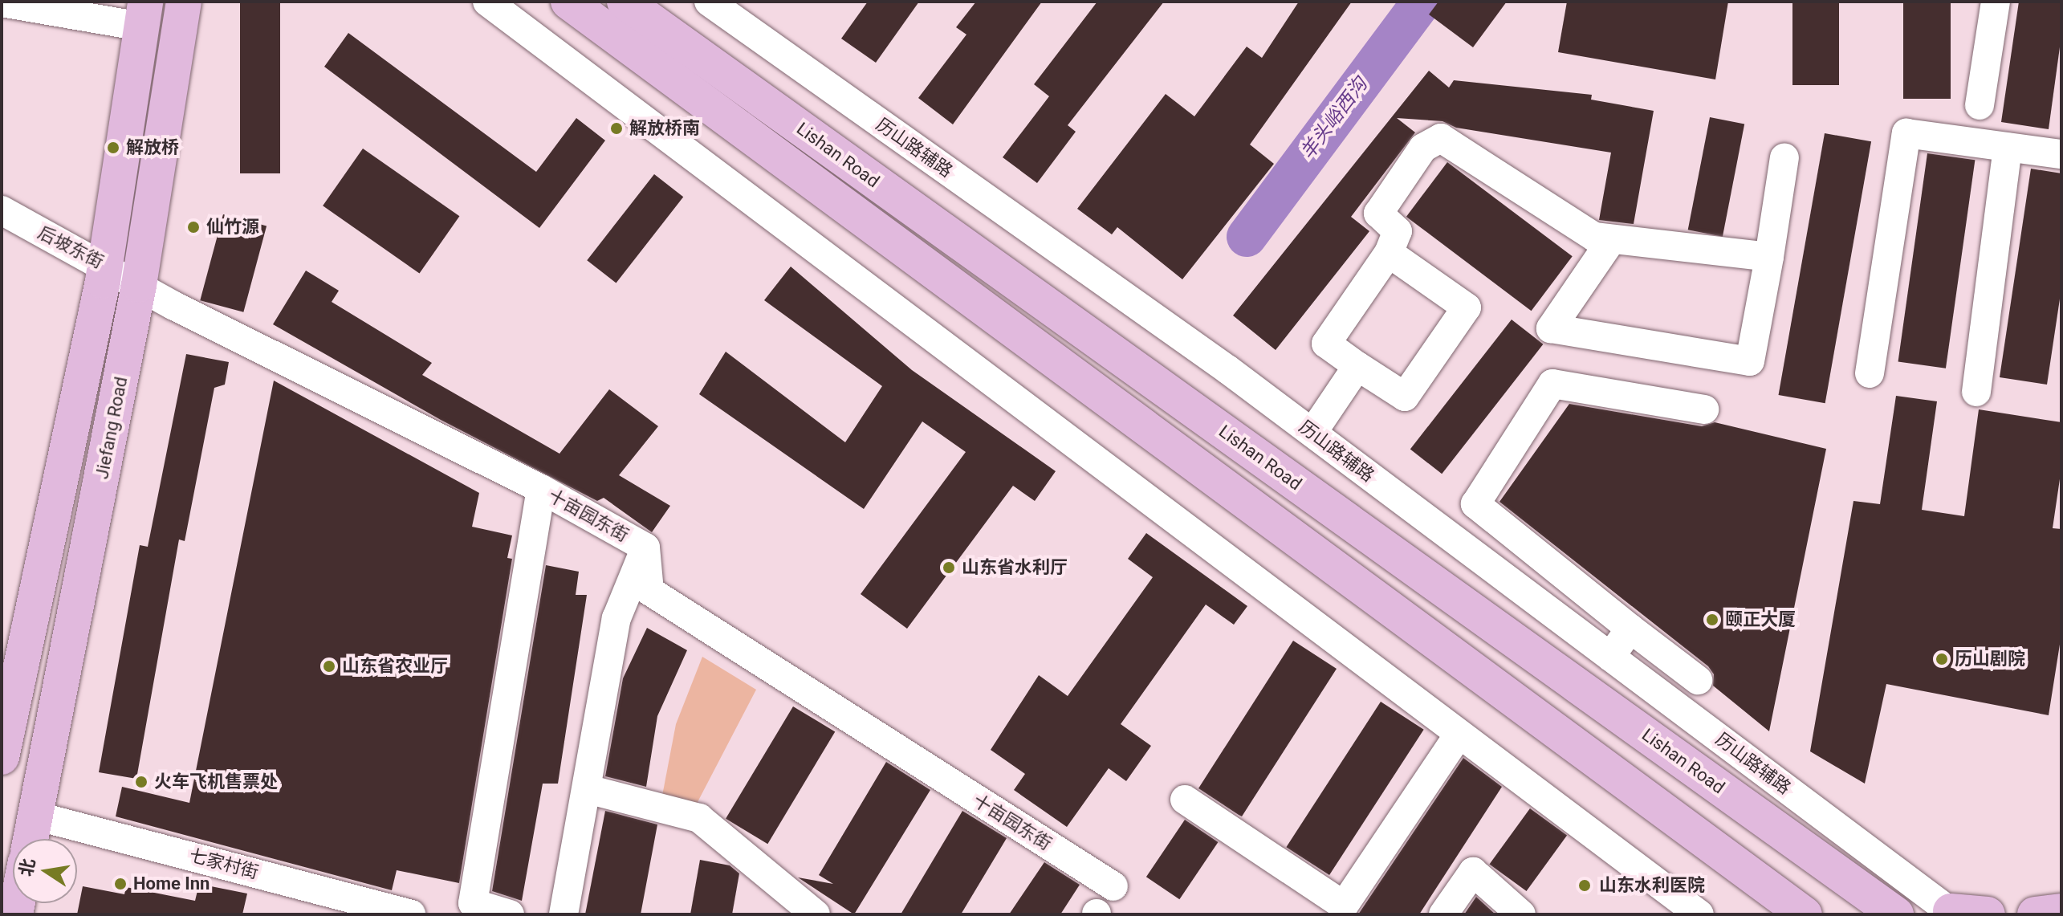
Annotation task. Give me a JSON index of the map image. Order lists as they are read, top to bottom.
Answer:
{
  "streets": {
    "main road": ["Lishan Road", "Jiefang Road"],
    "street": [
      "历山路辅路",
      "后坡东街",
      "十亩园东街",
      "七家村街"
    ]
  },
  "crossings": [
    ["后坡东街", "Jiefang Road"],
    ["后坡东街", "十亩园东街"],
    ["Jiefang Road", "十亩园东街"],
    ["Jiefang Road", "七家村街"]
  ],
  "water": ["羊头峪西沟"],
  "places": [
    "解放桥南",
    "解放桥",
    "仙竹源",
    "山东省水利厅",
    "颐正大厦",
    "历山剧院",
    "山东省农业厅",
    "火车飞机售票处",
    "Home Inn",
    "山东水利医院"
  ],
  "north": "left"
}
